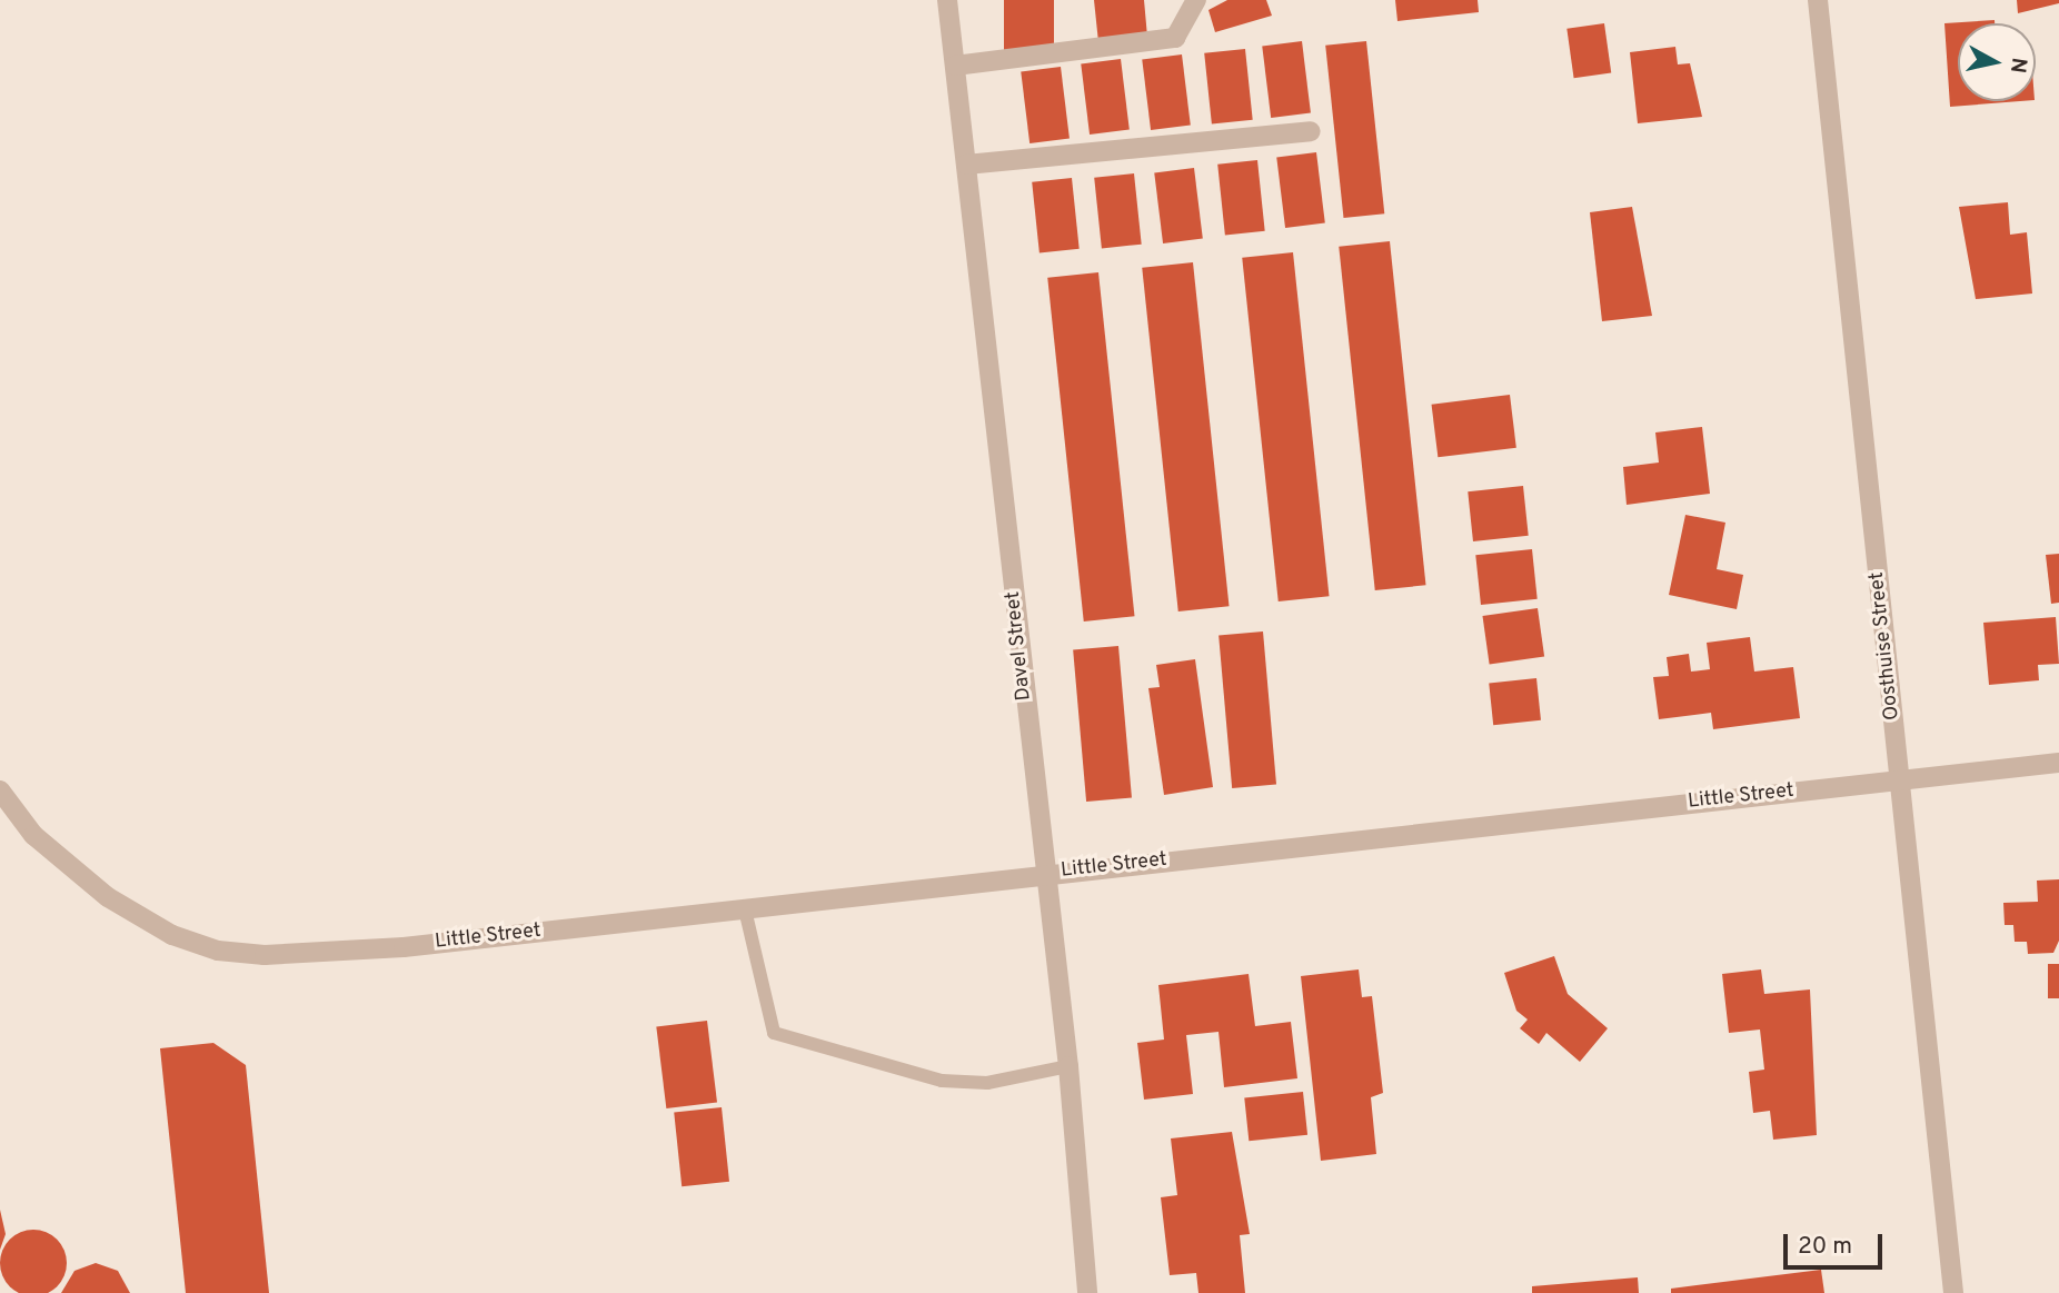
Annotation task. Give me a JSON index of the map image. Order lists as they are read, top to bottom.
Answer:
{
  "streets": {
    "street": ["Davel Street", "Oosthuise Street", "Little Street"]
  },
  "crossings": [
    ["Davel Street", "Little Street"],
    ["Oosthuise Street", "Little Street"]
  ],
  "scale_bar": "20 m",
  "north": "right"
}
